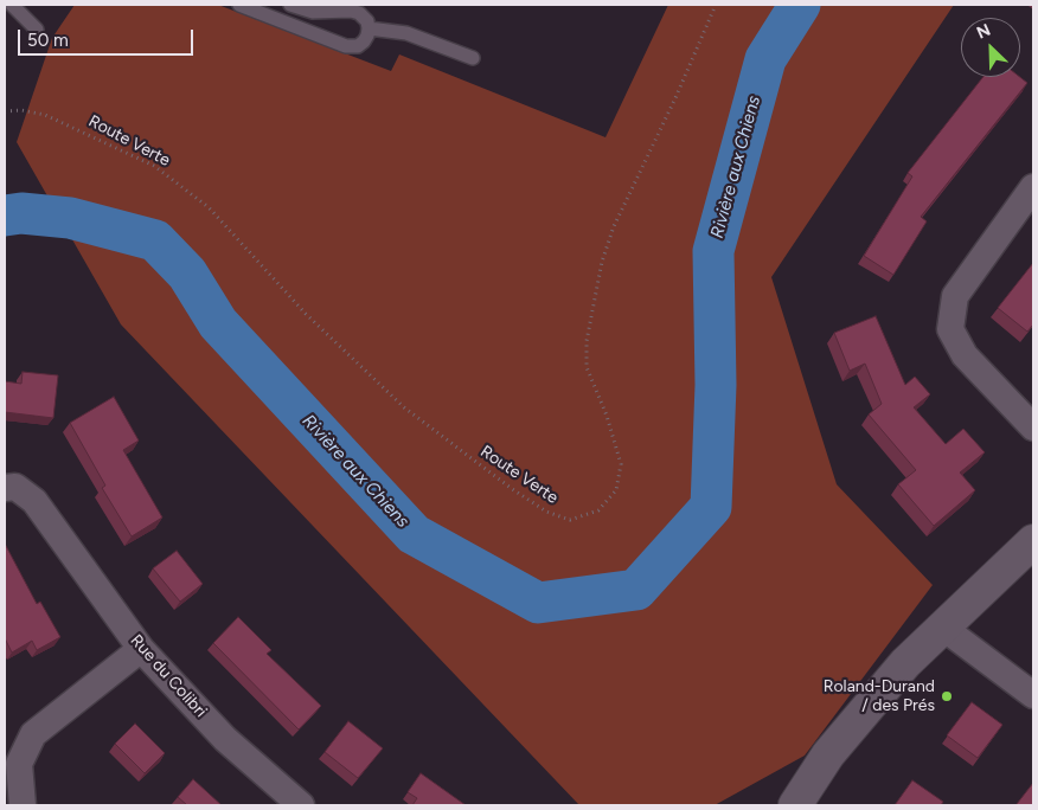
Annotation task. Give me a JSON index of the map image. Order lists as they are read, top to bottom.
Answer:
{
  "streets": {
    "street": ["Rue du Colibri"],
    "path": ["Route Verte"]
  },
  "water": ["Rivière aux Chiens"],
  "places": ["Roland-Durand / des Prés"],
  "scale_bar": "50 m",
  "north": "top left"
}
